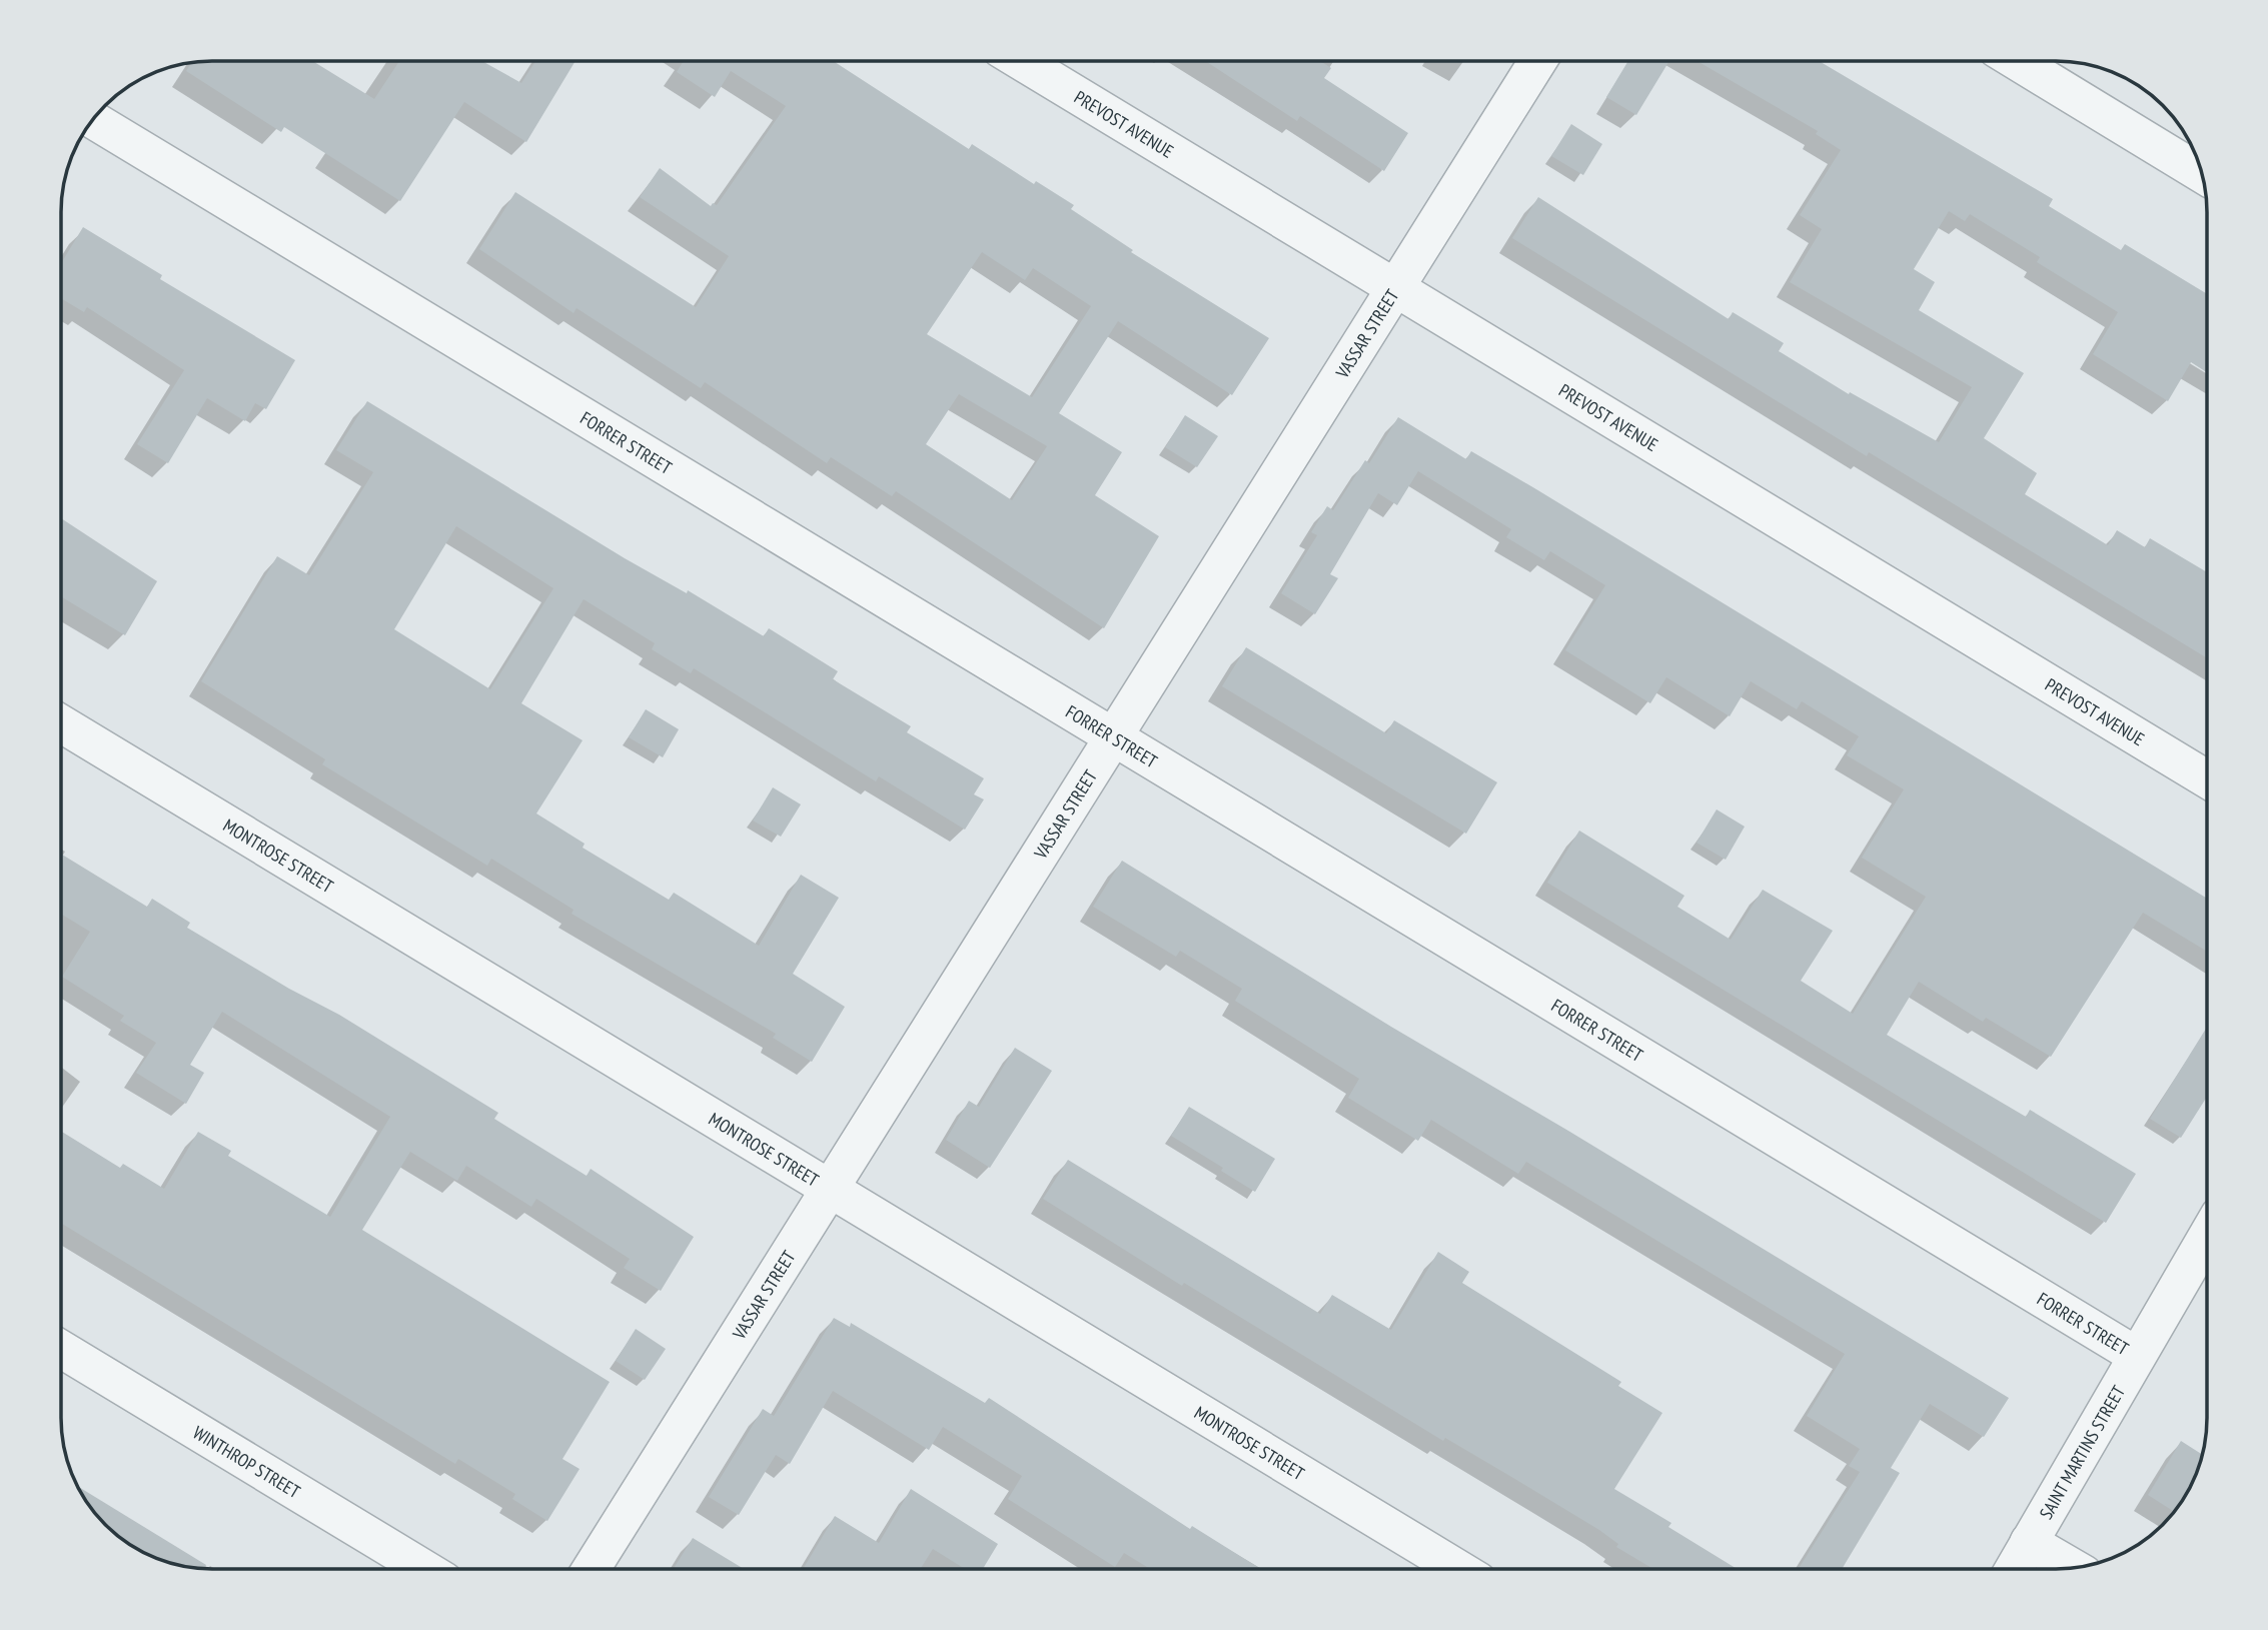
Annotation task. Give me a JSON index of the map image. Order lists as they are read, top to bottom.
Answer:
{
  "streets": {
    "street": [
      "PREVOST AVENUE",
      "VASSAR STREET",
      "FORRER STREET",
      "MONTROSE STREET",
      "SAINT MARTINS STREET",
      "WINTHROP STREET"
    ]
  },
  "crossings": [
    ["PREVOST AVENUE", "VASSAR STREET"],
    ["VASSAR STREET", "FORRER STREET"],
    ["VASSAR STREET", "MONTROSE STREET"],
    ["FORRER STREET", "SAINT MARTINS STREET"]
  ]
}
